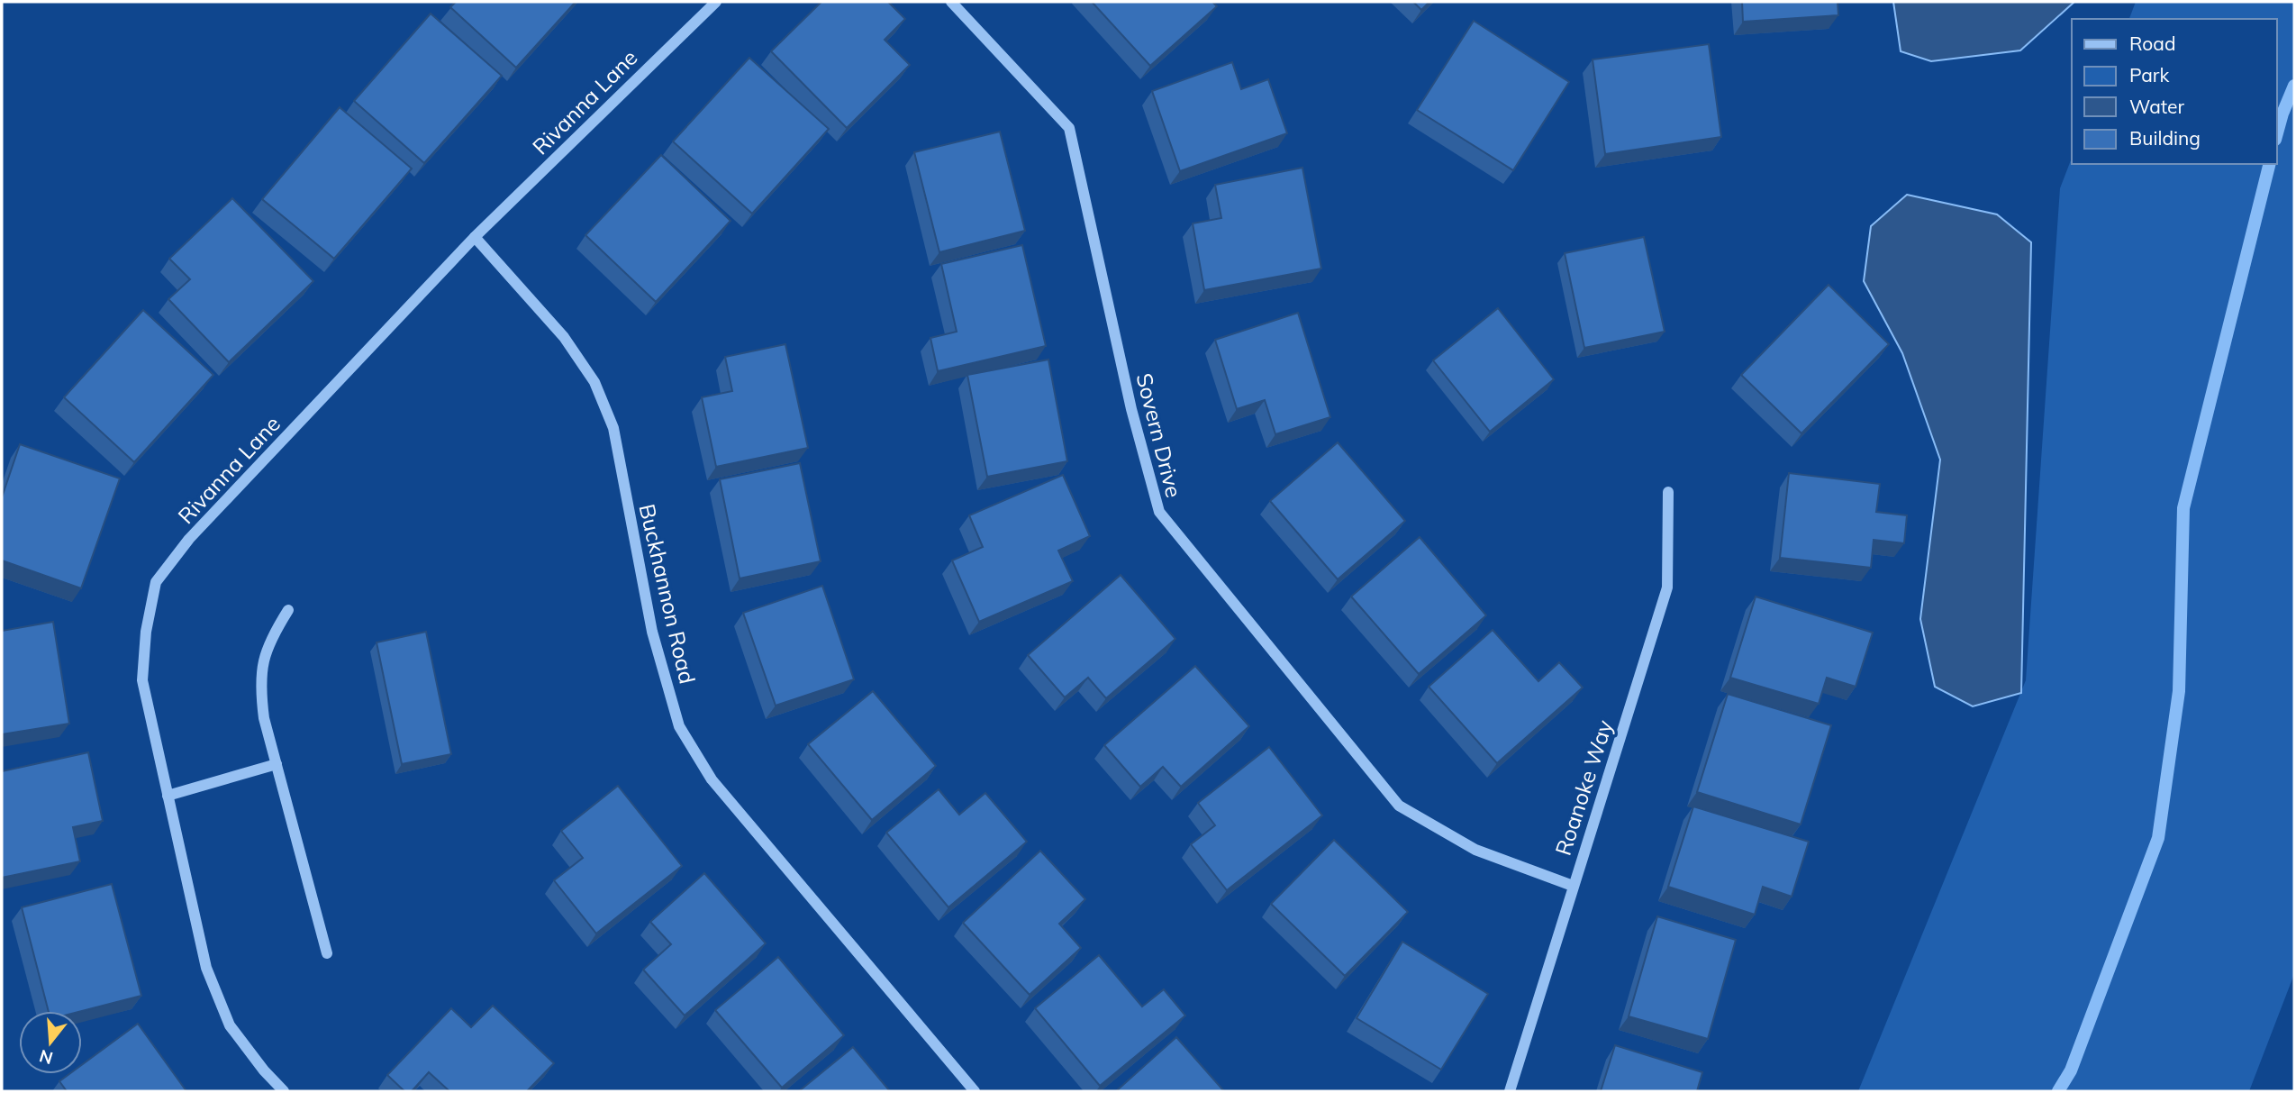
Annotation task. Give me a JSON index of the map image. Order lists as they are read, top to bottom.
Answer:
{
  "streets": {
    "street": [
      "Rivanna Lane",
      "Sovern Drive",
      "Buckhannon Road",
      "Roanoke Way"
    ]
  },
  "crossings": [
    ["Rivanna Lane", "Buckhannon Road"],
    ["Sovern Drive", "Roanoke Way"]
  ],
  "legend": [
    "Road",
    "Park",
    "Water",
    "Building"
  ],
  "north": "bottom"
}
